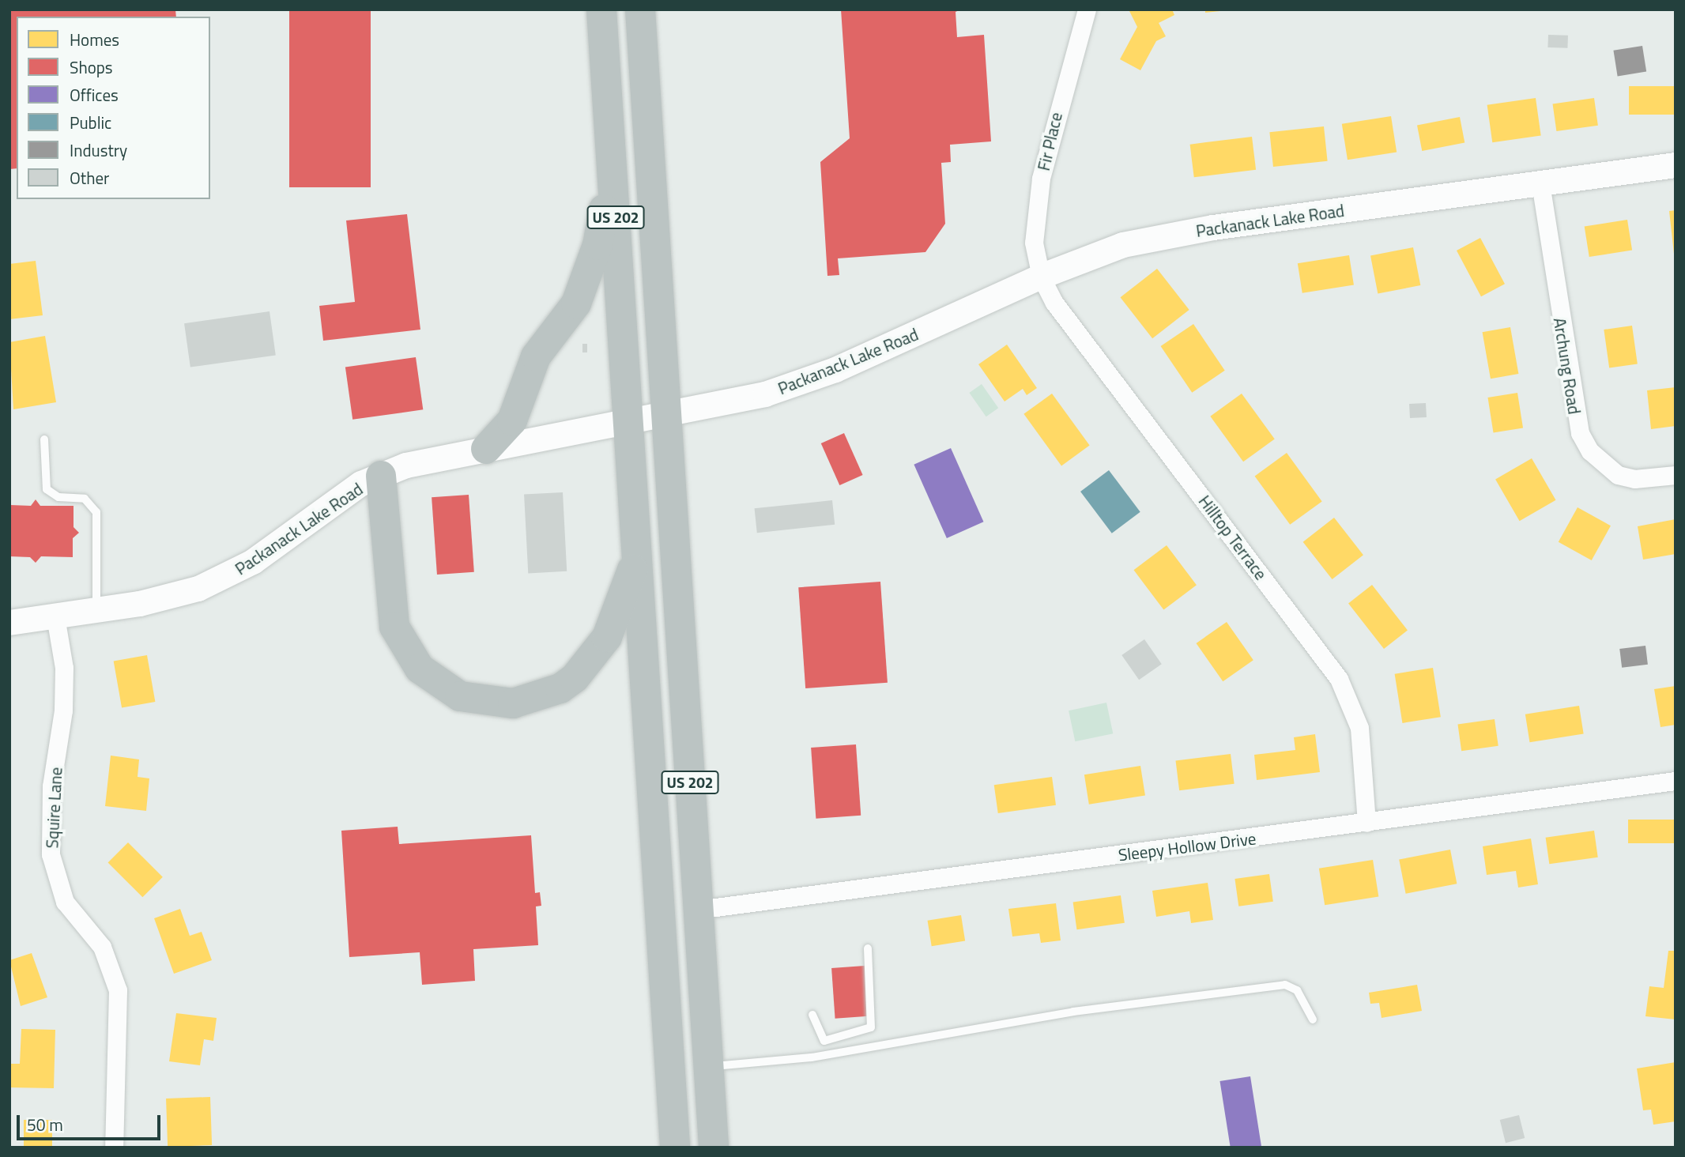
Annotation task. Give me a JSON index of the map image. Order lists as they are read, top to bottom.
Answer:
{
  "streets": {
    "highway": ["US 202"],
    "street": [
      "Fir Place",
      "Packanack Lake Road",
      "Archung Road",
      "Hilltop Terrace",
      "Squire Lane",
      "Sleepy Hollow Drive"
    ]
  },
  "crossings": [
    ["Fir Place", "Packanack Lake Road"],
    ["Fir Place", "Hilltop Terrace"],
    ["US 202", "Packanack Lake Road"],
    ["US 202", "Sleepy Hollow Drive"],
    ["Packanack Lake Road", "Archung Road"],
    ["Packanack Lake Road", "Hilltop Terrace"],
    ["Packanack Lake Road", "Squire Lane"],
    ["Hilltop Terrace", "Sleepy Hollow Drive"]
  ],
  "legend": [
    "Homes",
    "Shops",
    "Offices",
    "Public",
    "Industry",
    "Other"
  ],
  "scale_bar": "50 m"
}
